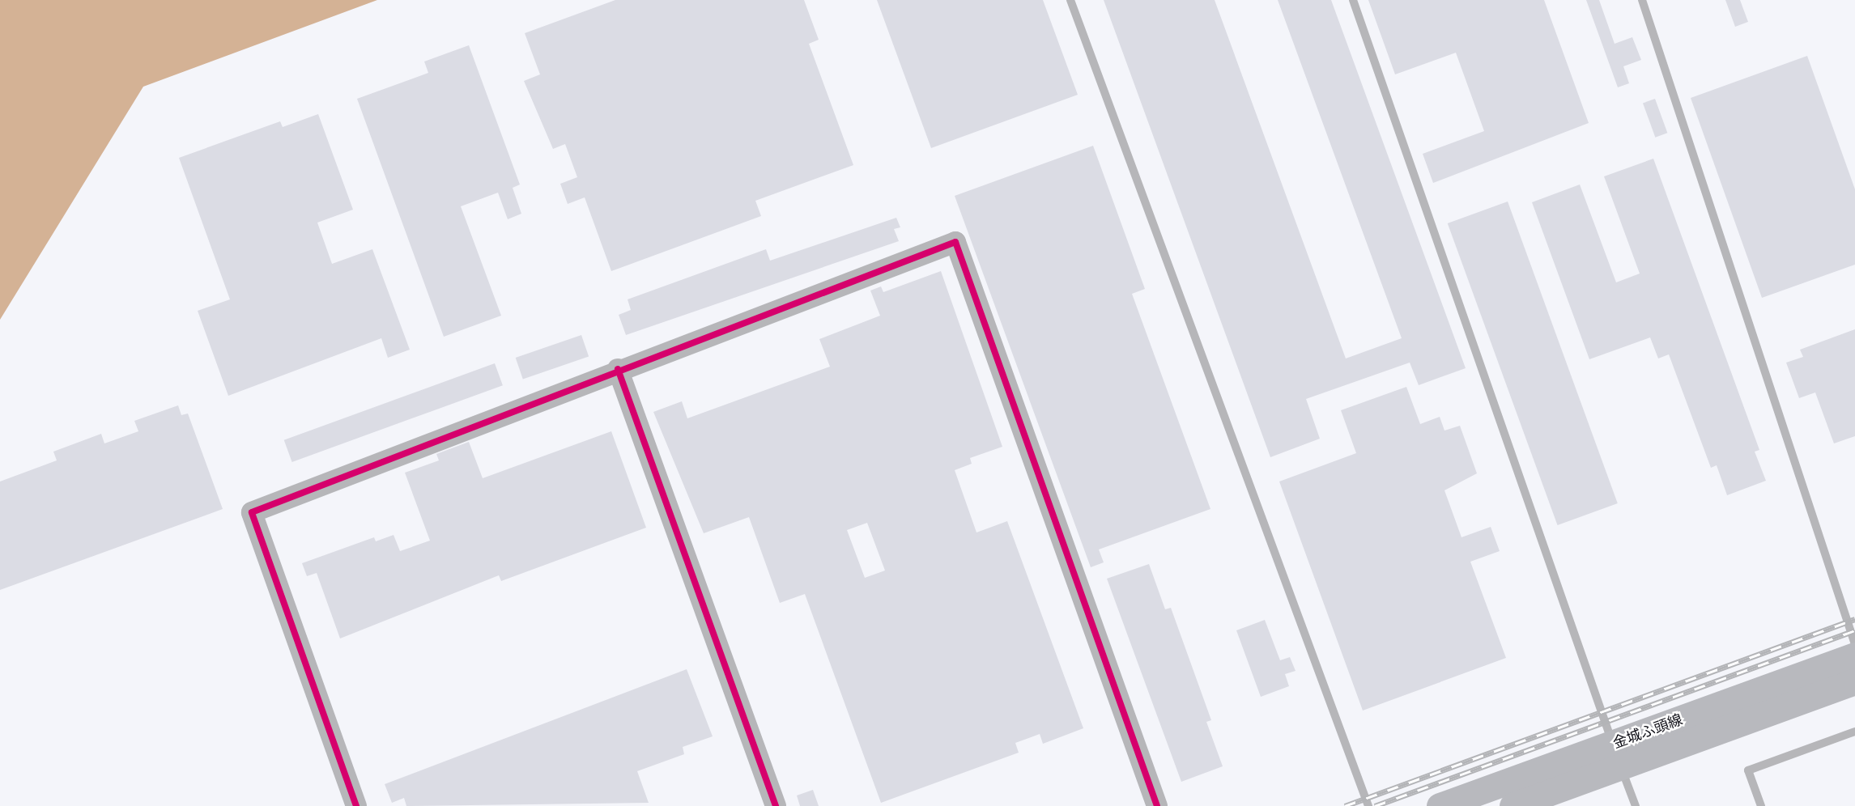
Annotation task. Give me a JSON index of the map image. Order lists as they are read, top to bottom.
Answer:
{
  "streets": {
    "main road": ["金城ふ頭線"]
  }
}
